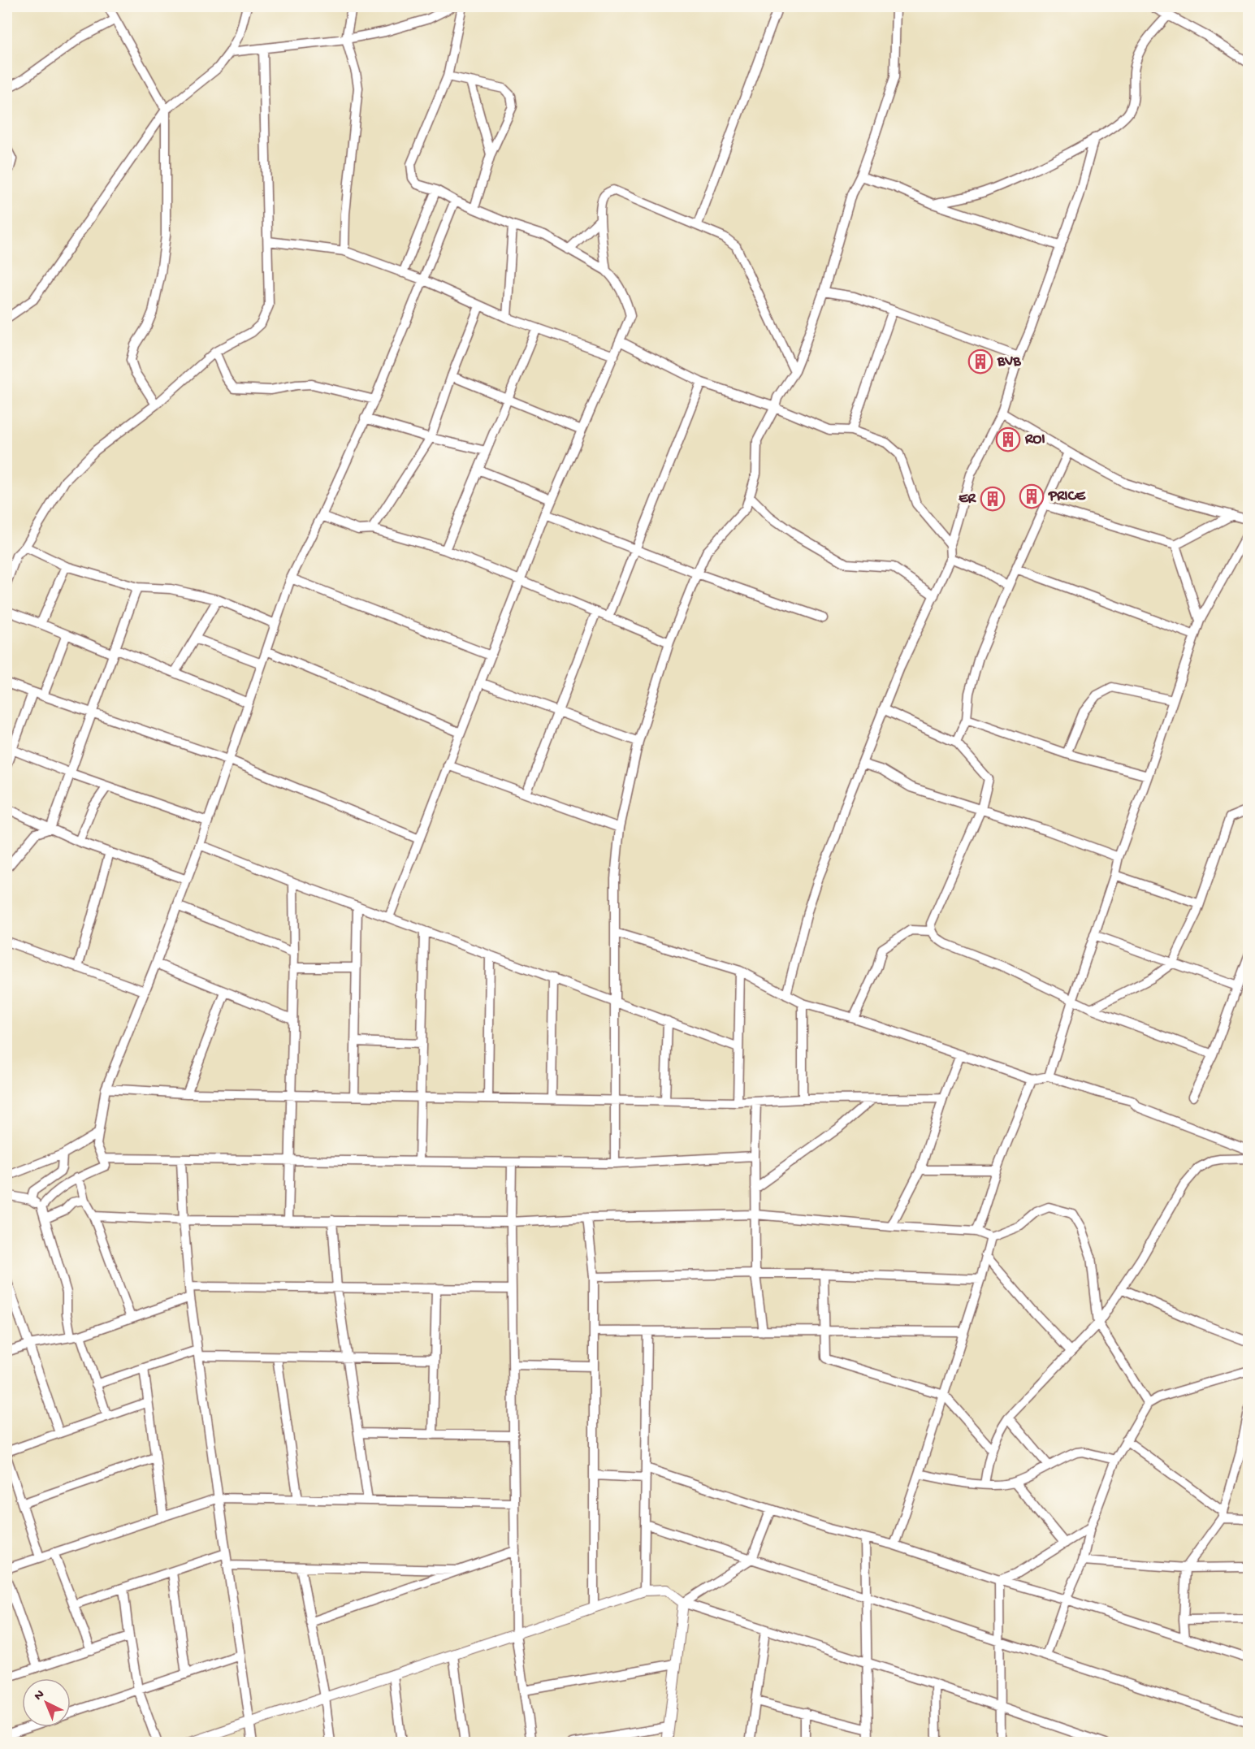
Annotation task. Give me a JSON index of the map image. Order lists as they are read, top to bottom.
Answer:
{
  "places": {
    "building": [
      "BVB",
      "ROI",
      "PRICE",
      "ER"
    ]
  },
  "north": "top left"
}
